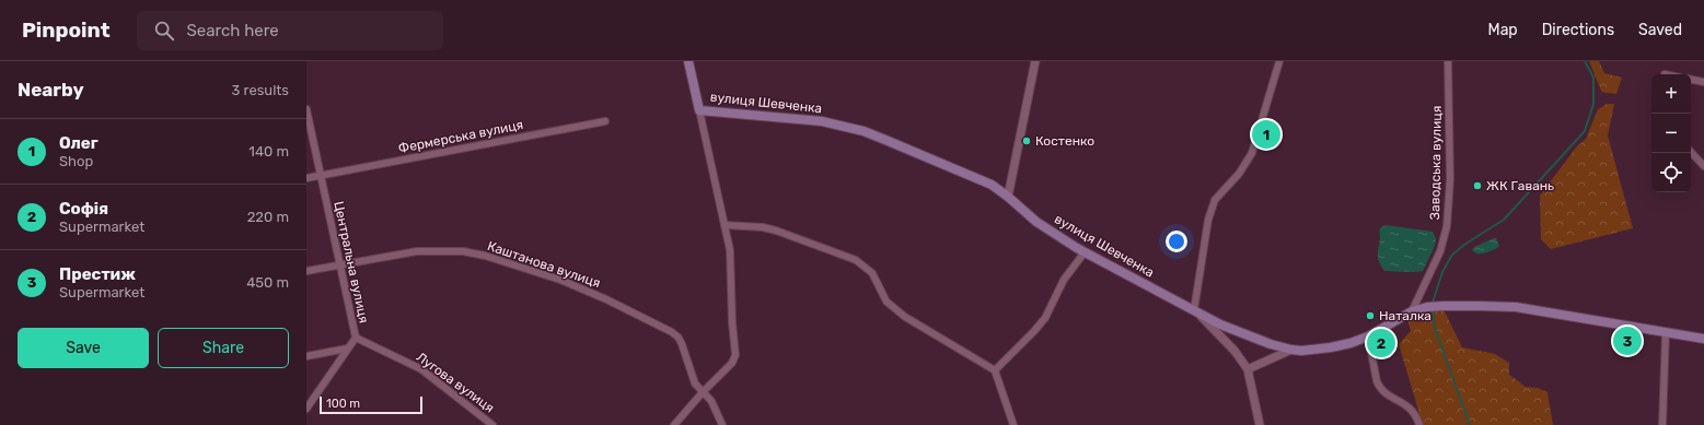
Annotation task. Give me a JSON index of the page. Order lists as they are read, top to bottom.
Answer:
{
  "streets": {
    "main road": ["вулиця Шевченка"],
    "street": [
      "Фермерська вулиця",
      "Заводська вулиця",
      "Центральна вулиця",
      "Каштанова вулиця",
      "Лугова вулиця"
    ]
  },
  "crossings": [
    ["вулиця Шевченка", "Заводська вулиця"],
    ["вулиця Шевченка", "Каштанова вулиця"],
    ["Фермерська вулиця", "Центральна вулиця"],
    ["Центральна вулиця", "Каштанова вулиця"],
    ["Центральна вулиця", "Лугова вулиця"]
  ],
  "places": ["Костенко", "ЖК Гавань", "Наталка"],
  "scale_bar": "100 m",
  "page": {
    "header": "Pinpoint",
    "search": "Search here",
    "nav": ["Map", "Directions", "Saved"],
    "heading": ["Nearby", "3 results"],
    "map_buttons": ["+", "−"],
    "list": [
      {
        "mark": "1",
        "name": "Олег",
        "note": "Shop",
        "value": "140 m"
      },
      {
        "mark": "2",
        "name": "Софія",
        "note": "Supermarket",
        "value": "220 m"
      },
      {
        "mark": "3",
        "name": "Престиж",
        "note": "Supermarket",
        "value": "450 m"
      }
    ],
    "pins": ["1", "3", "2"],
    "buttons": ["Save", "Share"],
    "scale": "100 m"
  }
}
